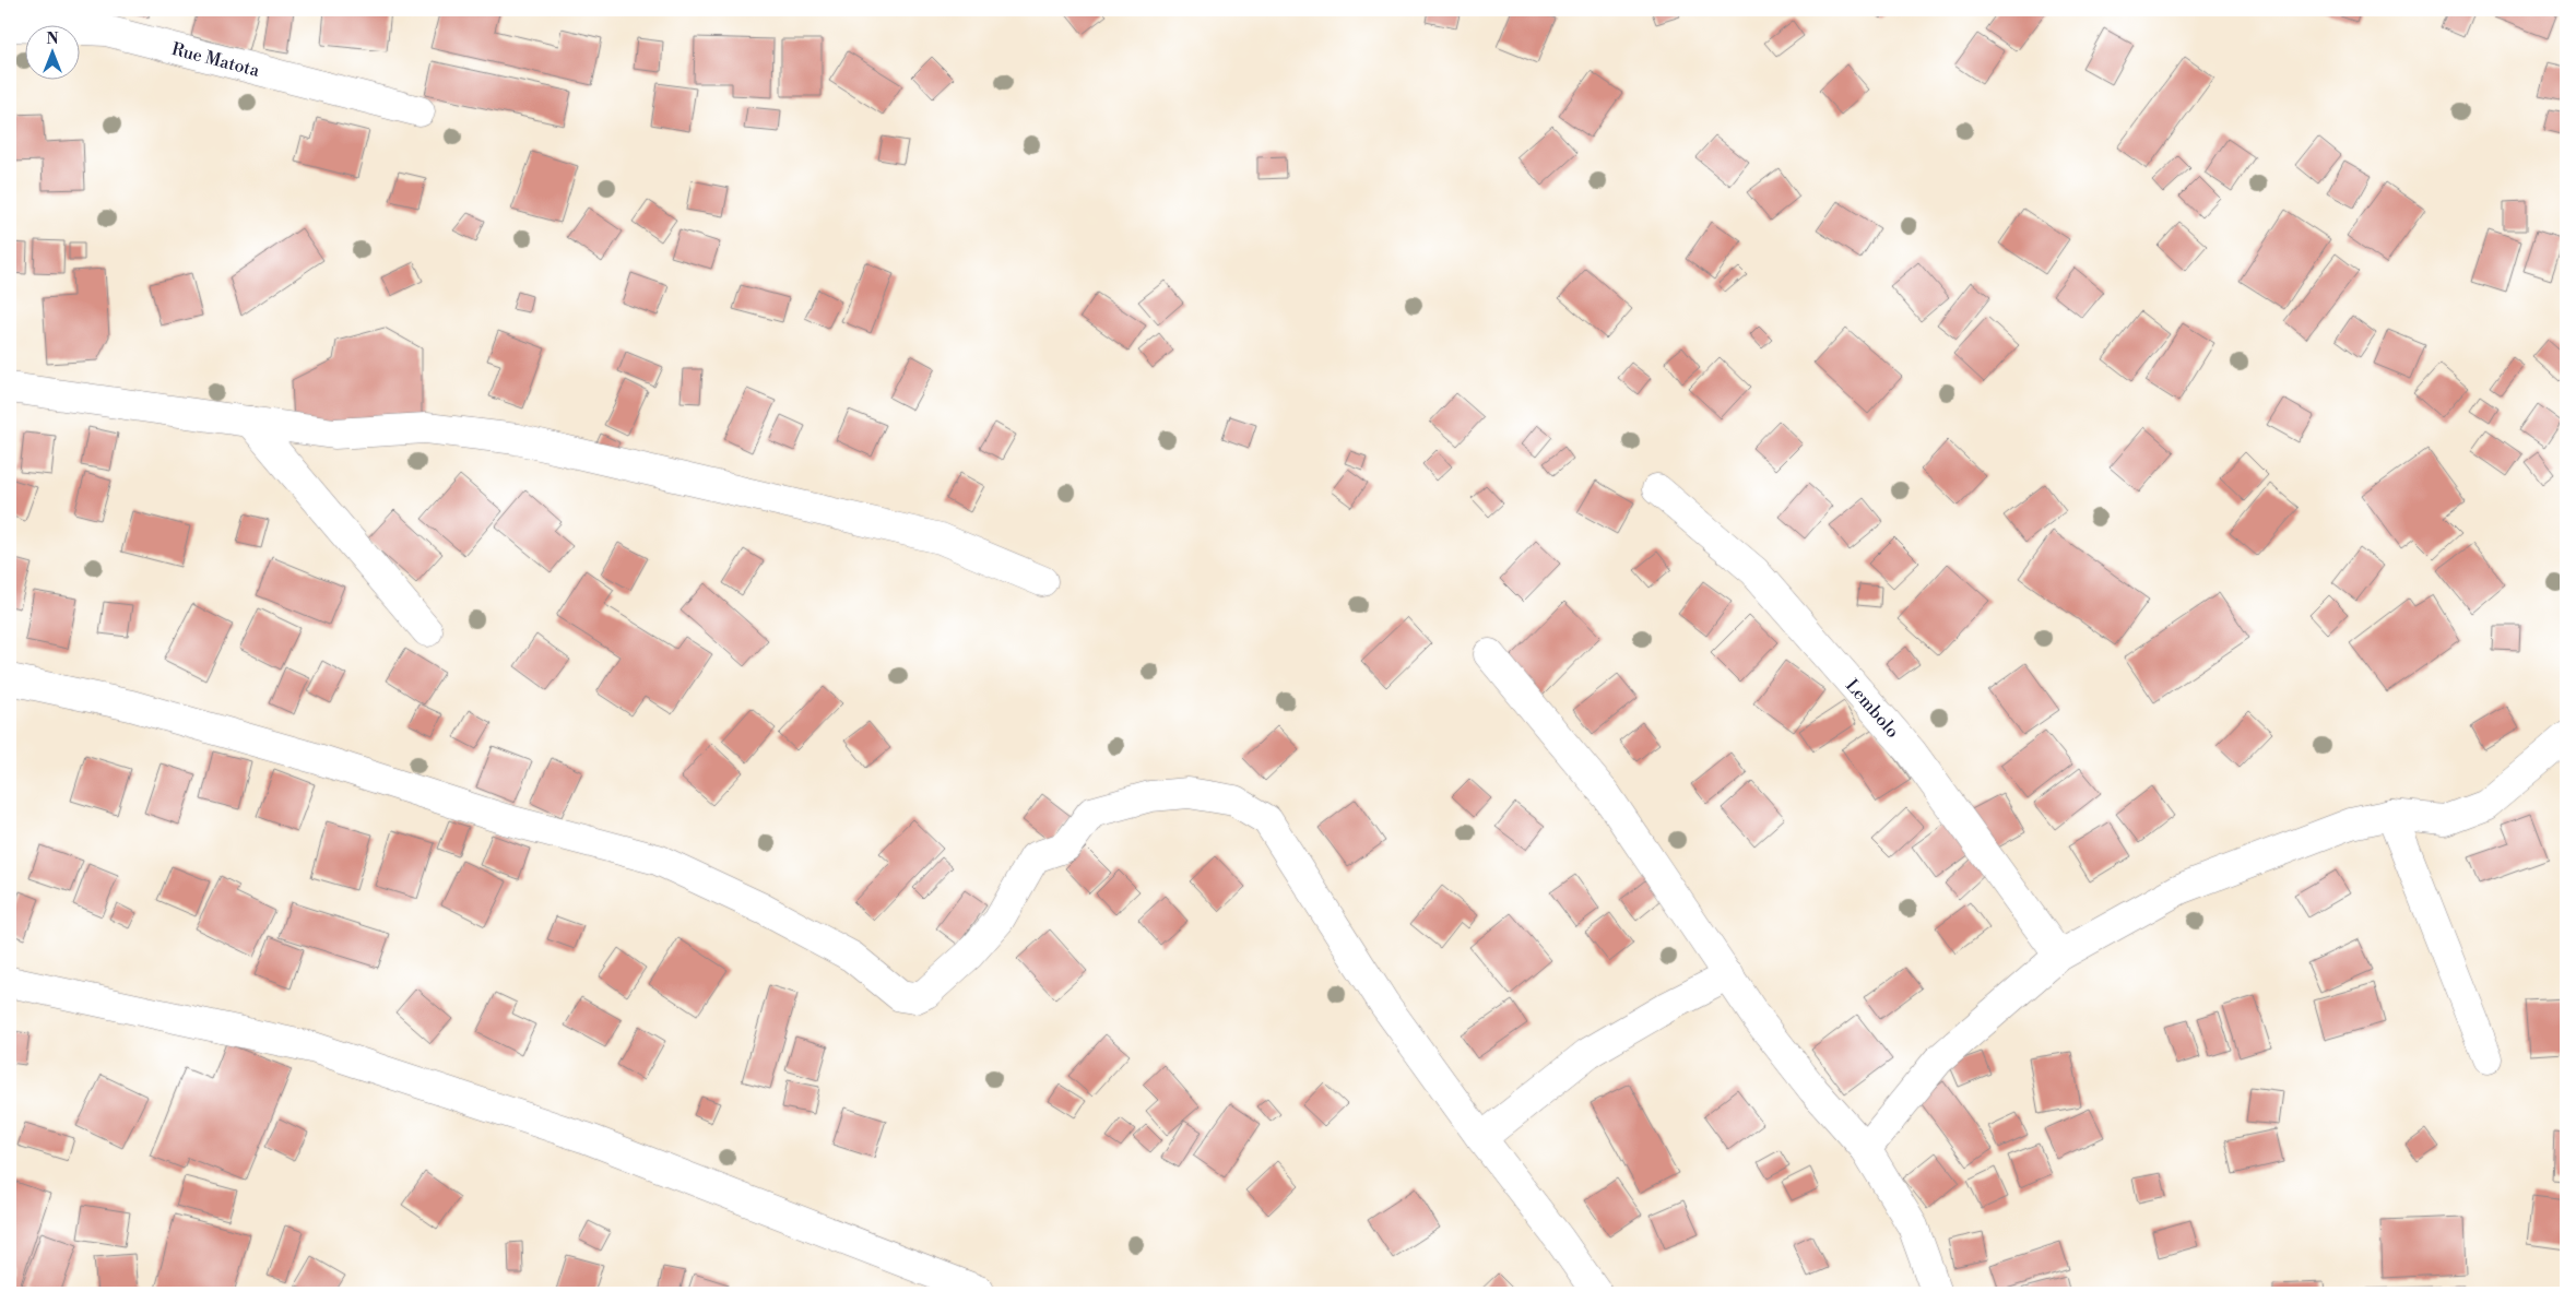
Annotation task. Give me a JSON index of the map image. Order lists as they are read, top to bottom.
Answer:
{
  "streets": {
    "street": ["Rue Matota", "Lembolo"]
  },
  "north": "top"
}
